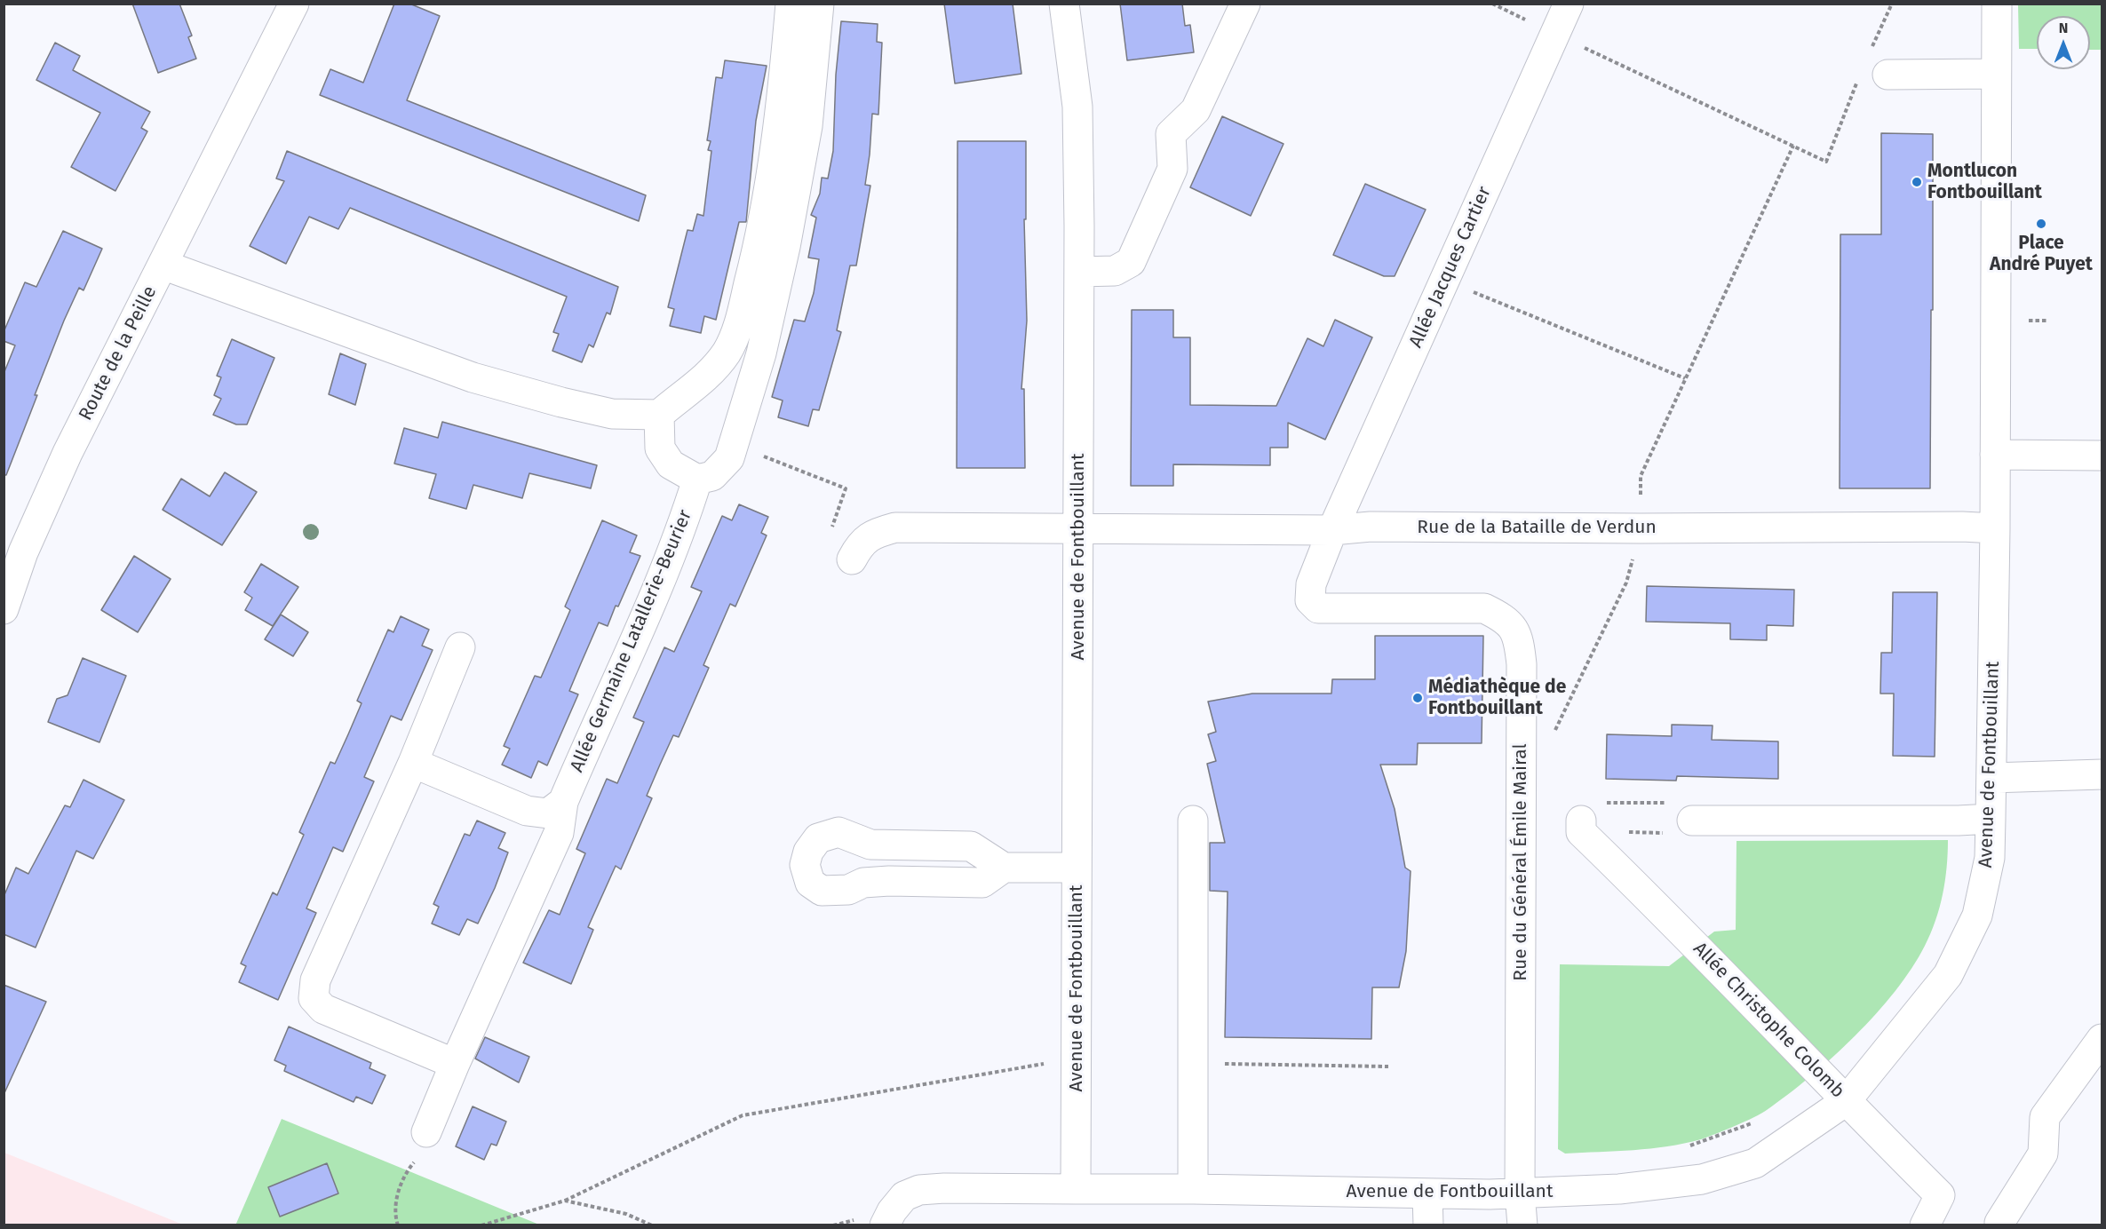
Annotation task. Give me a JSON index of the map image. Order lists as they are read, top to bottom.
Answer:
{
  "streets": {
    "street": [
      "Allée Jacques Cartier",
      "Route de la Peille",
      "Rue de la Bataille de Verdun",
      "Avenue de Fontbouillant",
      "Allée Germaine Latallerie-Beurier",
      "Rue du Général Émile Mairal",
      "Allée Christophe Colomb"
    ]
  },
  "crossings": [
    ["Allée Jacques Cartier", "Rue de la Bataille de Verdun"],
    ["Allée Jacques Cartier", "Rue du Général Émile Mairal"],
    ["Rue de la Bataille de Verdun", "Avenue de Fontbouillant"],
    ["Rue de la Bataille de Verdun", "Rue du Général Émile Mairal"],
    ["Avenue de Fontbouillant", "Rue du Général Émile Mairal"],
    ["Avenue de Fontbouillant", "Allée Christophe Colomb"]
  ],
  "places": ["Montlucon Fontbouillant", "Place André Puyet", "Médiathèque de Fontbouillant"],
  "north": "top"
}
